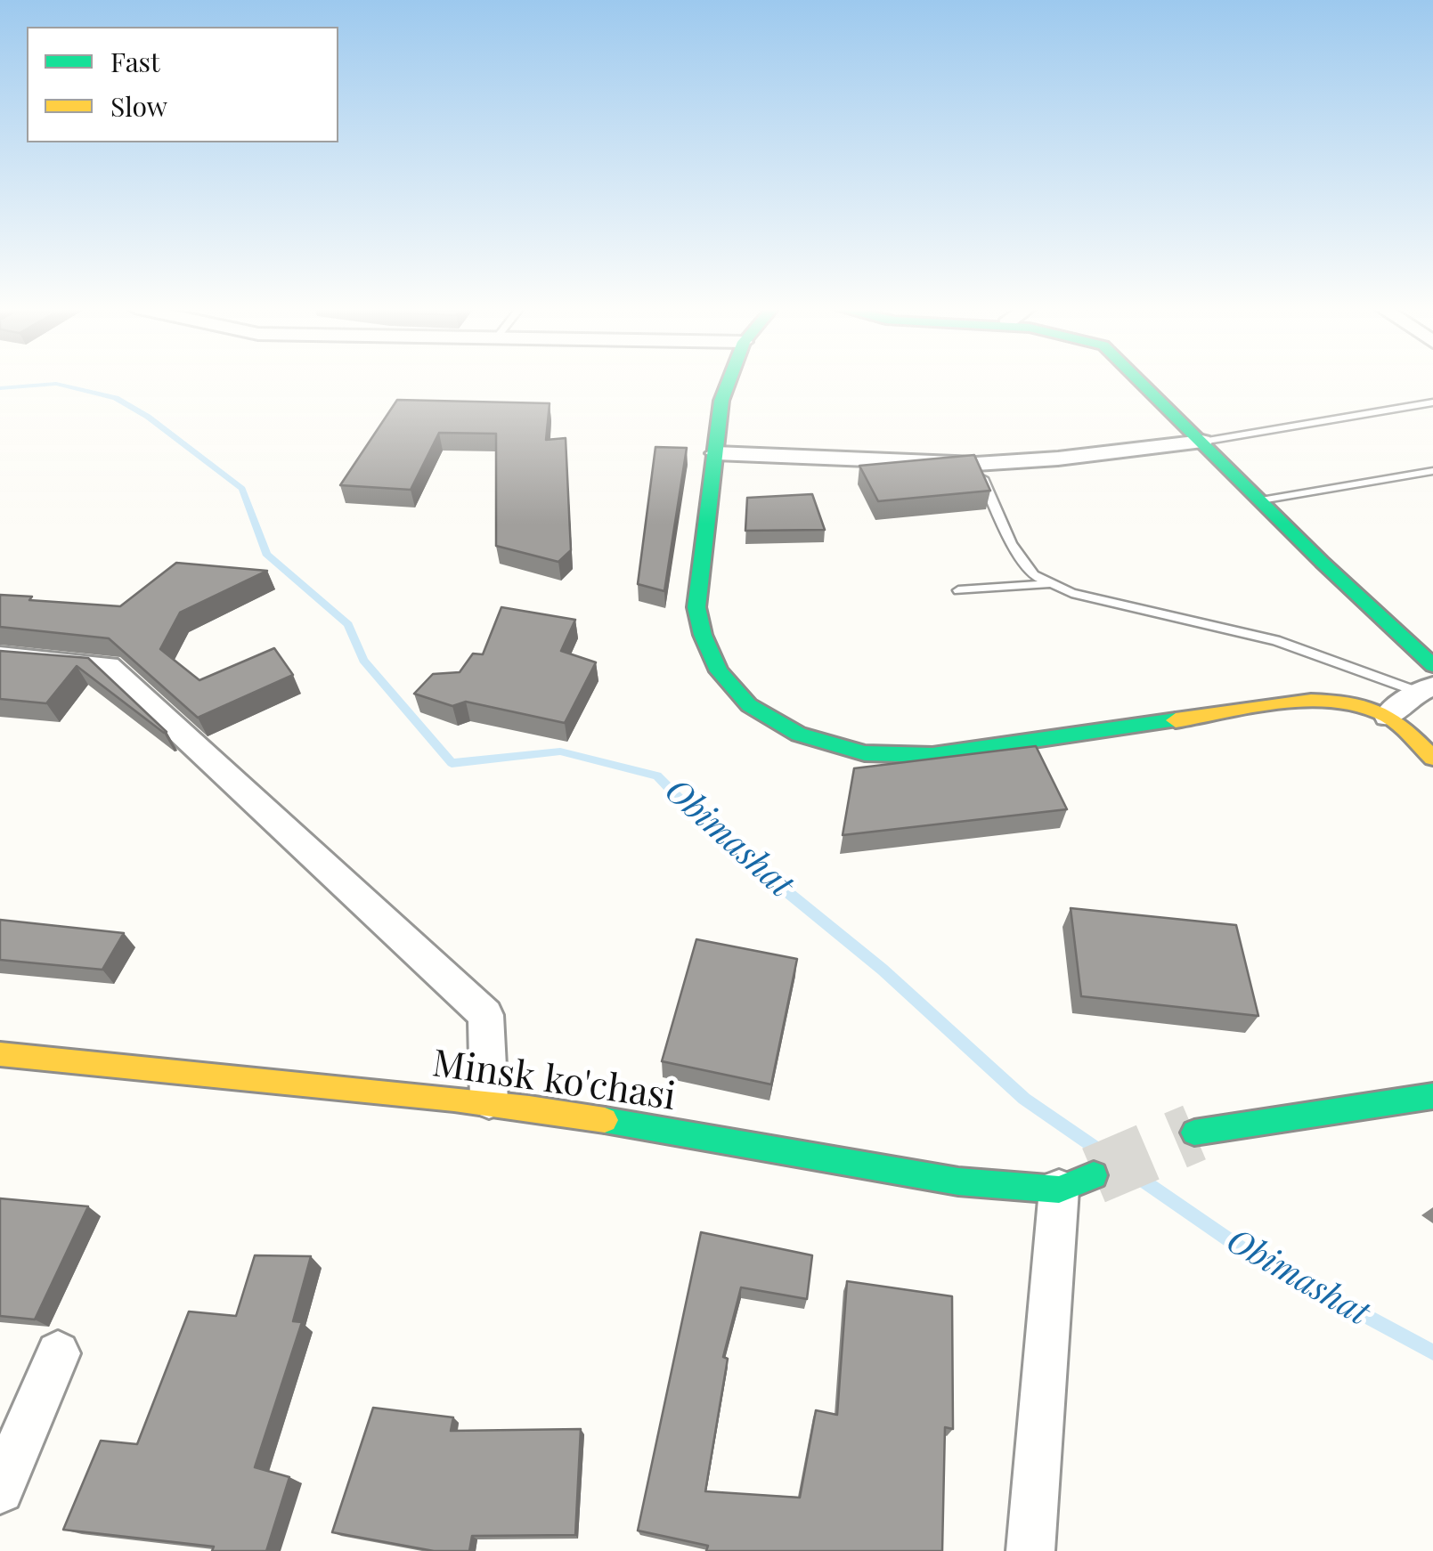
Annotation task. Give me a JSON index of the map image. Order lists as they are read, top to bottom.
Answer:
{
  "streets": {
    "street": ["Minsk ko'chasi"]
  },
  "water": ["Obimashat"],
  "legend": ["Fast", "Slow"]
}
